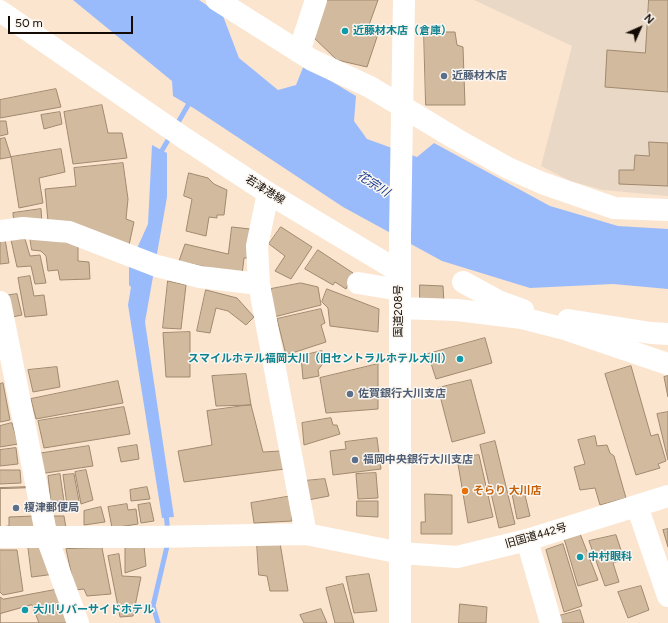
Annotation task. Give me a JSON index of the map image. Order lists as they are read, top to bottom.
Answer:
{
  "streets": {
    "main road": ["若津港線", "国道208号", "旧国道442号"]
  },
  "crossings": [
    ["若津港線", "国道208号"],
    ["国道208号", "旧国道442号"]
  ],
  "water": ["花宗川"],
  "places": [
    "近藤材木店（倉庫）",
    "近藤材木店",
    "スマイルホテル福岡大川（旧セントラルホテル大川）",
    "佐賀銀行大川支店",
    "福岡中央銀行大川支店",
    "そらり 大川店",
    "榎津郵便局",
    "中村眼科",
    "大川リバーサイドホテル"
  ],
  "scale_bar": "50 m",
  "north": "top right"
}
